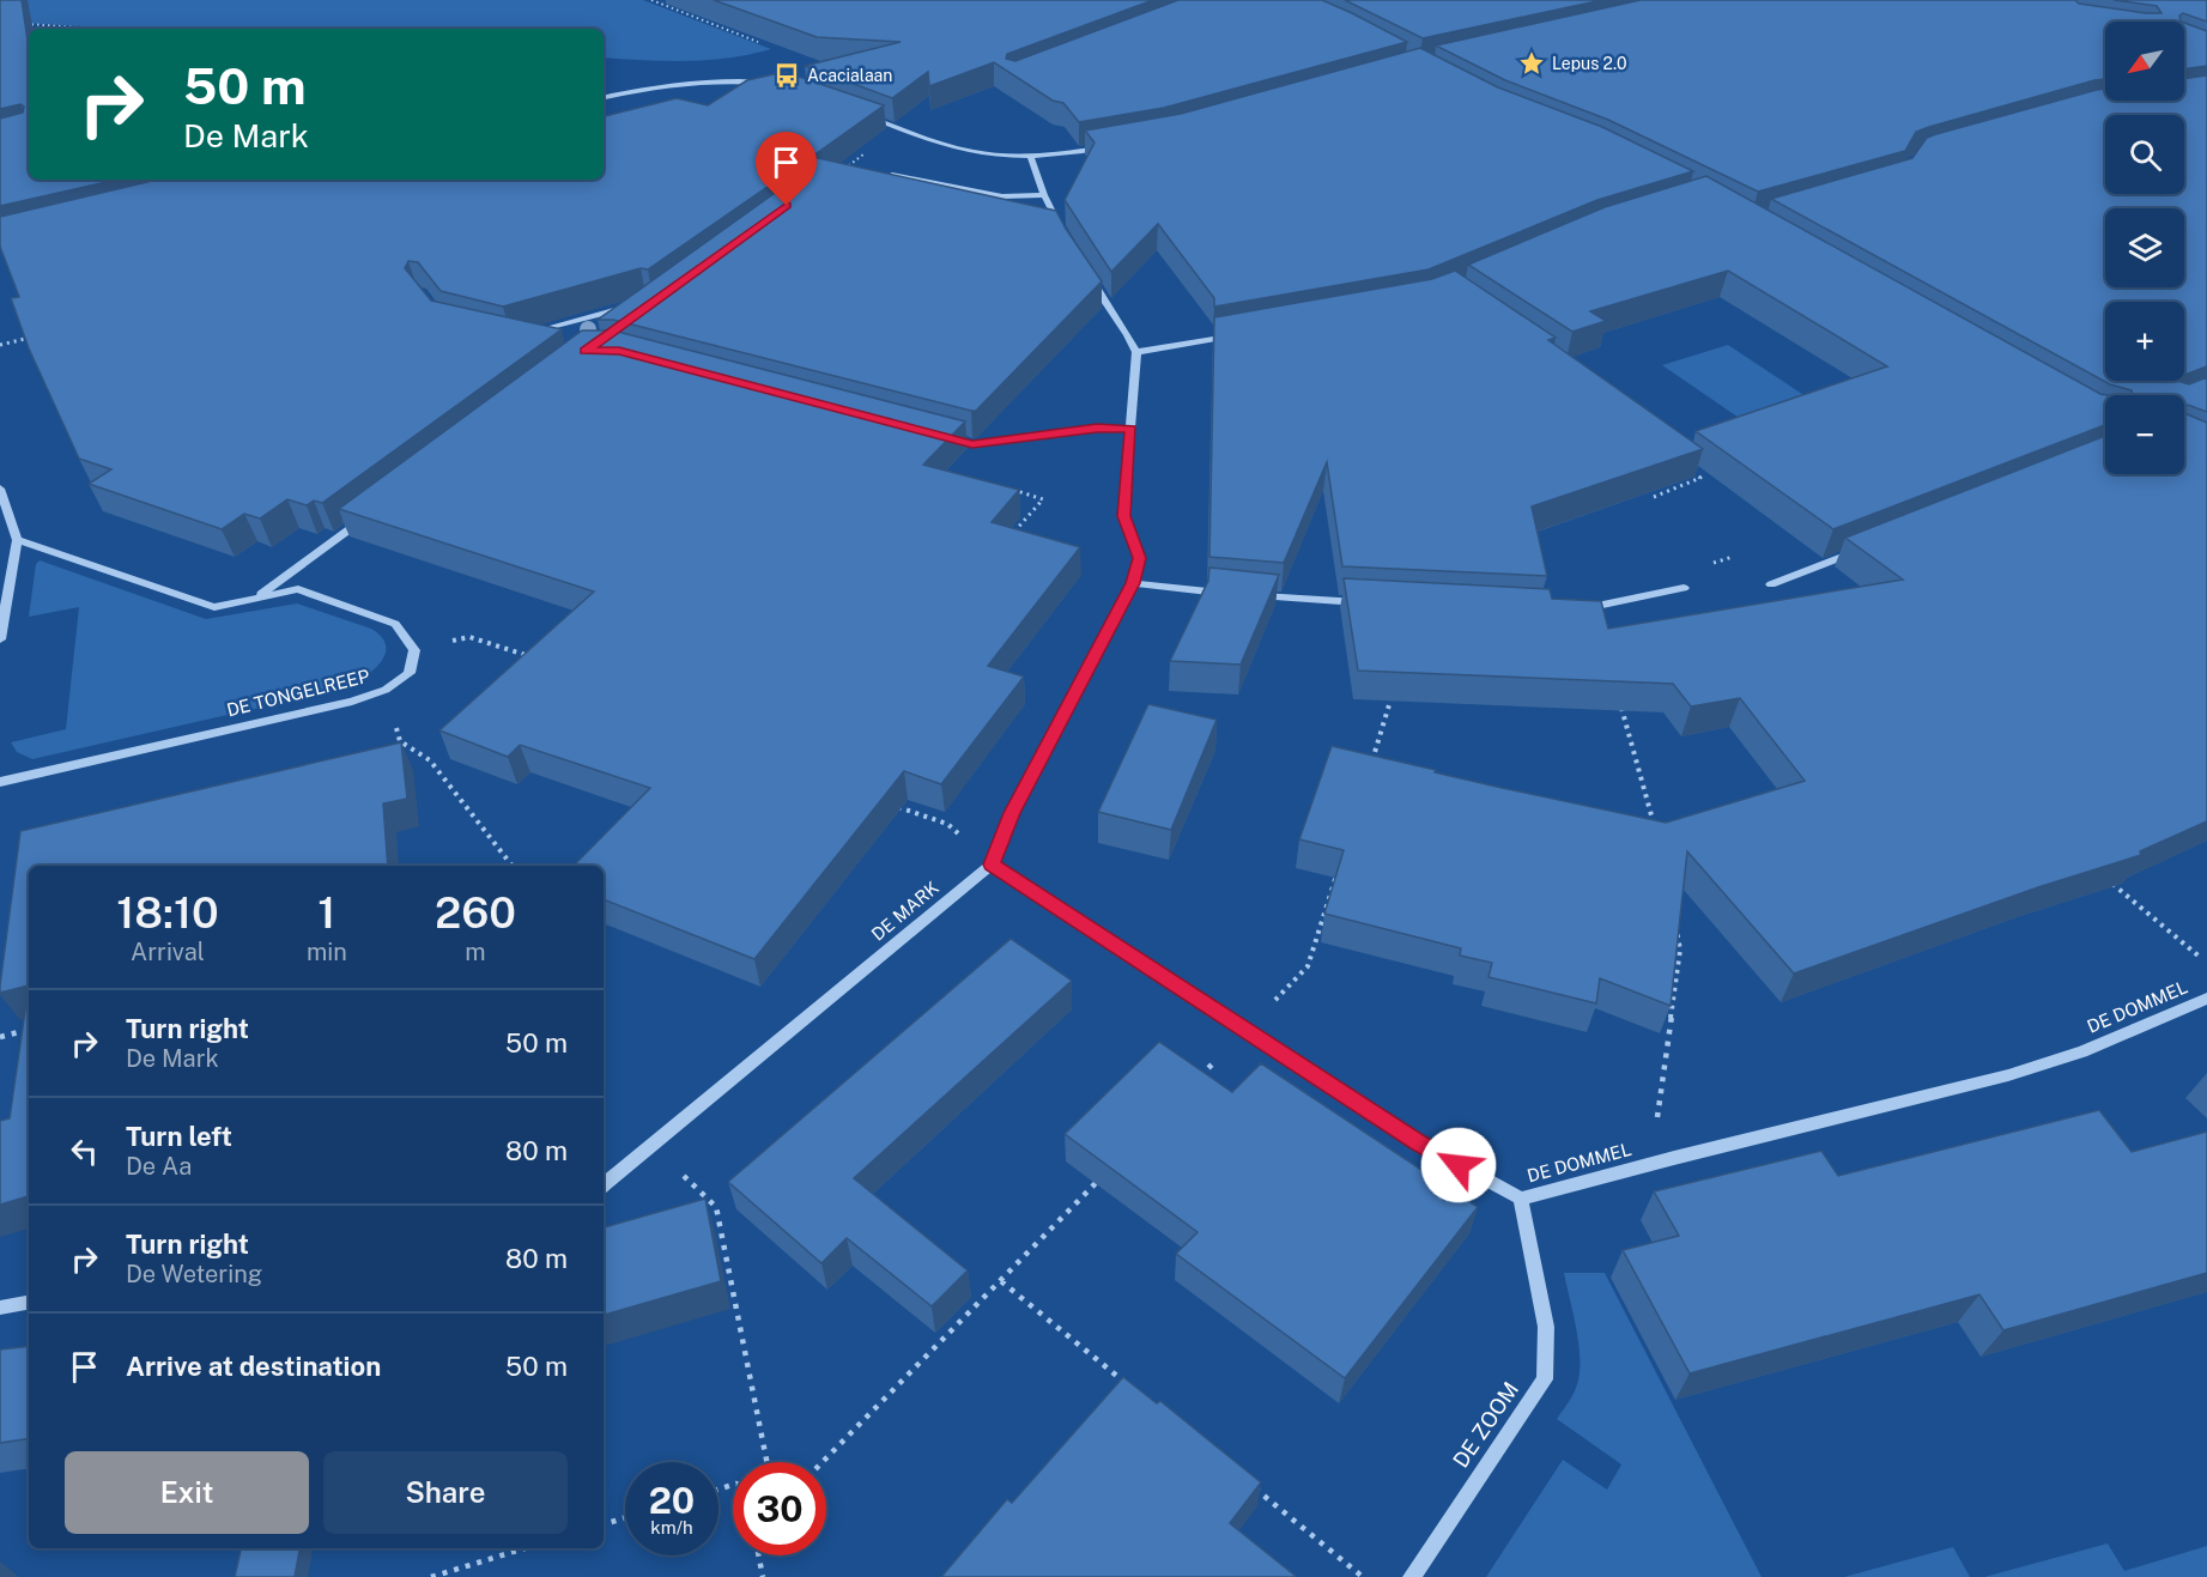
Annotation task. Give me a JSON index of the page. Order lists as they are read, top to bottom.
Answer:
{
  "streets": {
    "street": [
      "DE TONGELREEP",
      "DE MARK",
      "DE DOMMEL",
      "DE ZOOM"
    ]
  },
  "crossings": [
    ["DE MARK", "DE DOMMEL"],
    ["DE DOMMEL", "DE ZOOM"]
  ],
  "places": {
    "place": ["Lepus 2.0"],
    "bus stop": ["Acacialaan"]
  },
  "north": "bottom left",
  "page": {
    "map_buttons": ["+", "−"],
    "turn": ["50 m", "De Mark"],
    "eta": [
      "18:10",
      "Arrival",
      "1",
      "min",
      "260",
      "m"
    ],
    "list": [
      {
        "name": "Turn right",
        "note": "De Mark",
        "value": "50 m"
      },
      {
        "name": "Turn left",
        "note": "De Aa",
        "value": "80 m"
      },
      {
        "name": "Turn right",
        "note": "De Wetering",
        "value": "80 m"
      },
      {
        "name": "Arrive at destination",
        "value": "50 m"
      }
    ],
    "buttons": ["Exit", "Share"],
    "speed": "20 km/h",
    "limit": "30"
  }
}
